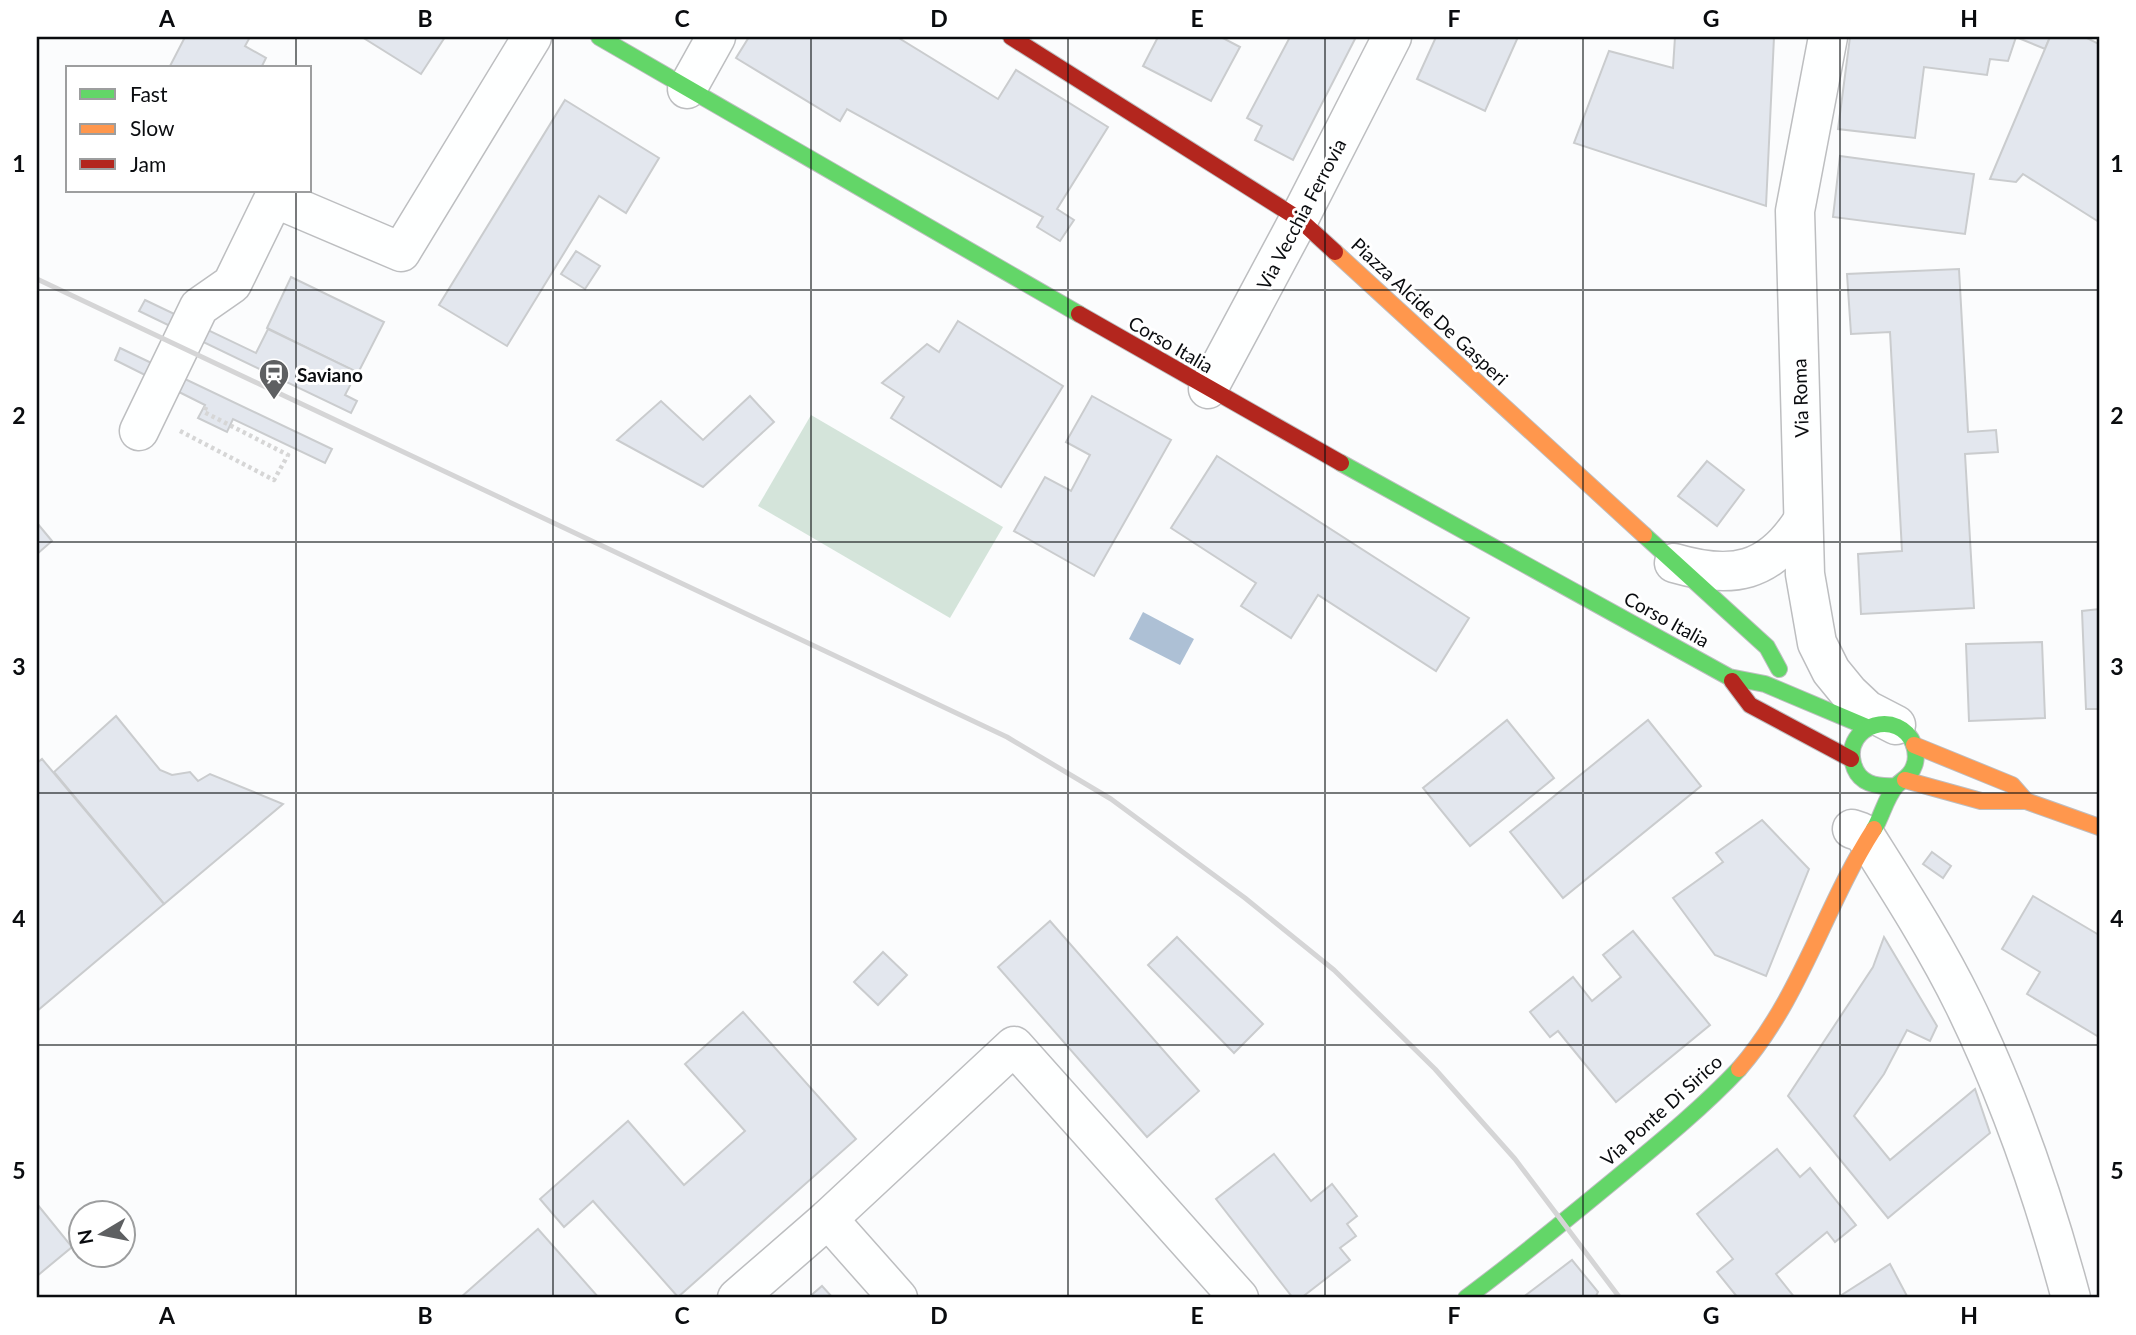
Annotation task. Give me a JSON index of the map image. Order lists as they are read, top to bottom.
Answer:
{
  "streets": {
    "main road": ["Piazza Alcide De Gasperi", "Corso Italia", "Via Ponte Di Sirico"],
    "street": ["Via Vecchia Ferrovia", "Via Roma"]
  },
  "crossings": [
    ["Via Vecchia Ferrovia", "Piazza Alcide De Gasperi"],
    ["Via Vecchia Ferrovia", "Corso Italia"],
    ["Piazza Alcide De Gasperi", "Corso Italia"]
  ],
  "places": {
    "station": ["Saviano"]
  },
  "legend": ["Fast", "Slow", "Jam"],
  "north": "left",
  "grid": {
    "columns": [
      "A",
      "B",
      "C",
      "D",
      "E",
      "F",
      "G",
      "H"
    ],
    "rows": [
      "1",
      "2",
      "3",
      "4",
      "5"
    ]
  }
}
